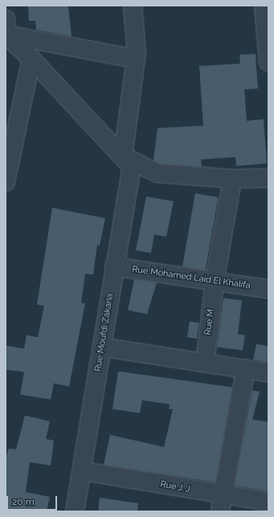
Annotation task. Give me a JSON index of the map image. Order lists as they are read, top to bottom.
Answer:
{
  "streets": {
    "street": [
      "Rue Mohamed Laid El Khalifa",
      "Rue M",
      "Rue Moufdi Zakaria",
      "Rue J. J"
    ]
  },
  "crossings": [
    ["Rue Mohamed Laid El Khalifa", "Rue M"],
    ["Rue Mohamed Laid El Khalifa", "Rue Moufdi Zakaria"],
    ["Rue Moufdi Zakaria", "Rue J. J"]
  ],
  "scale_bar": "20 m"
}
